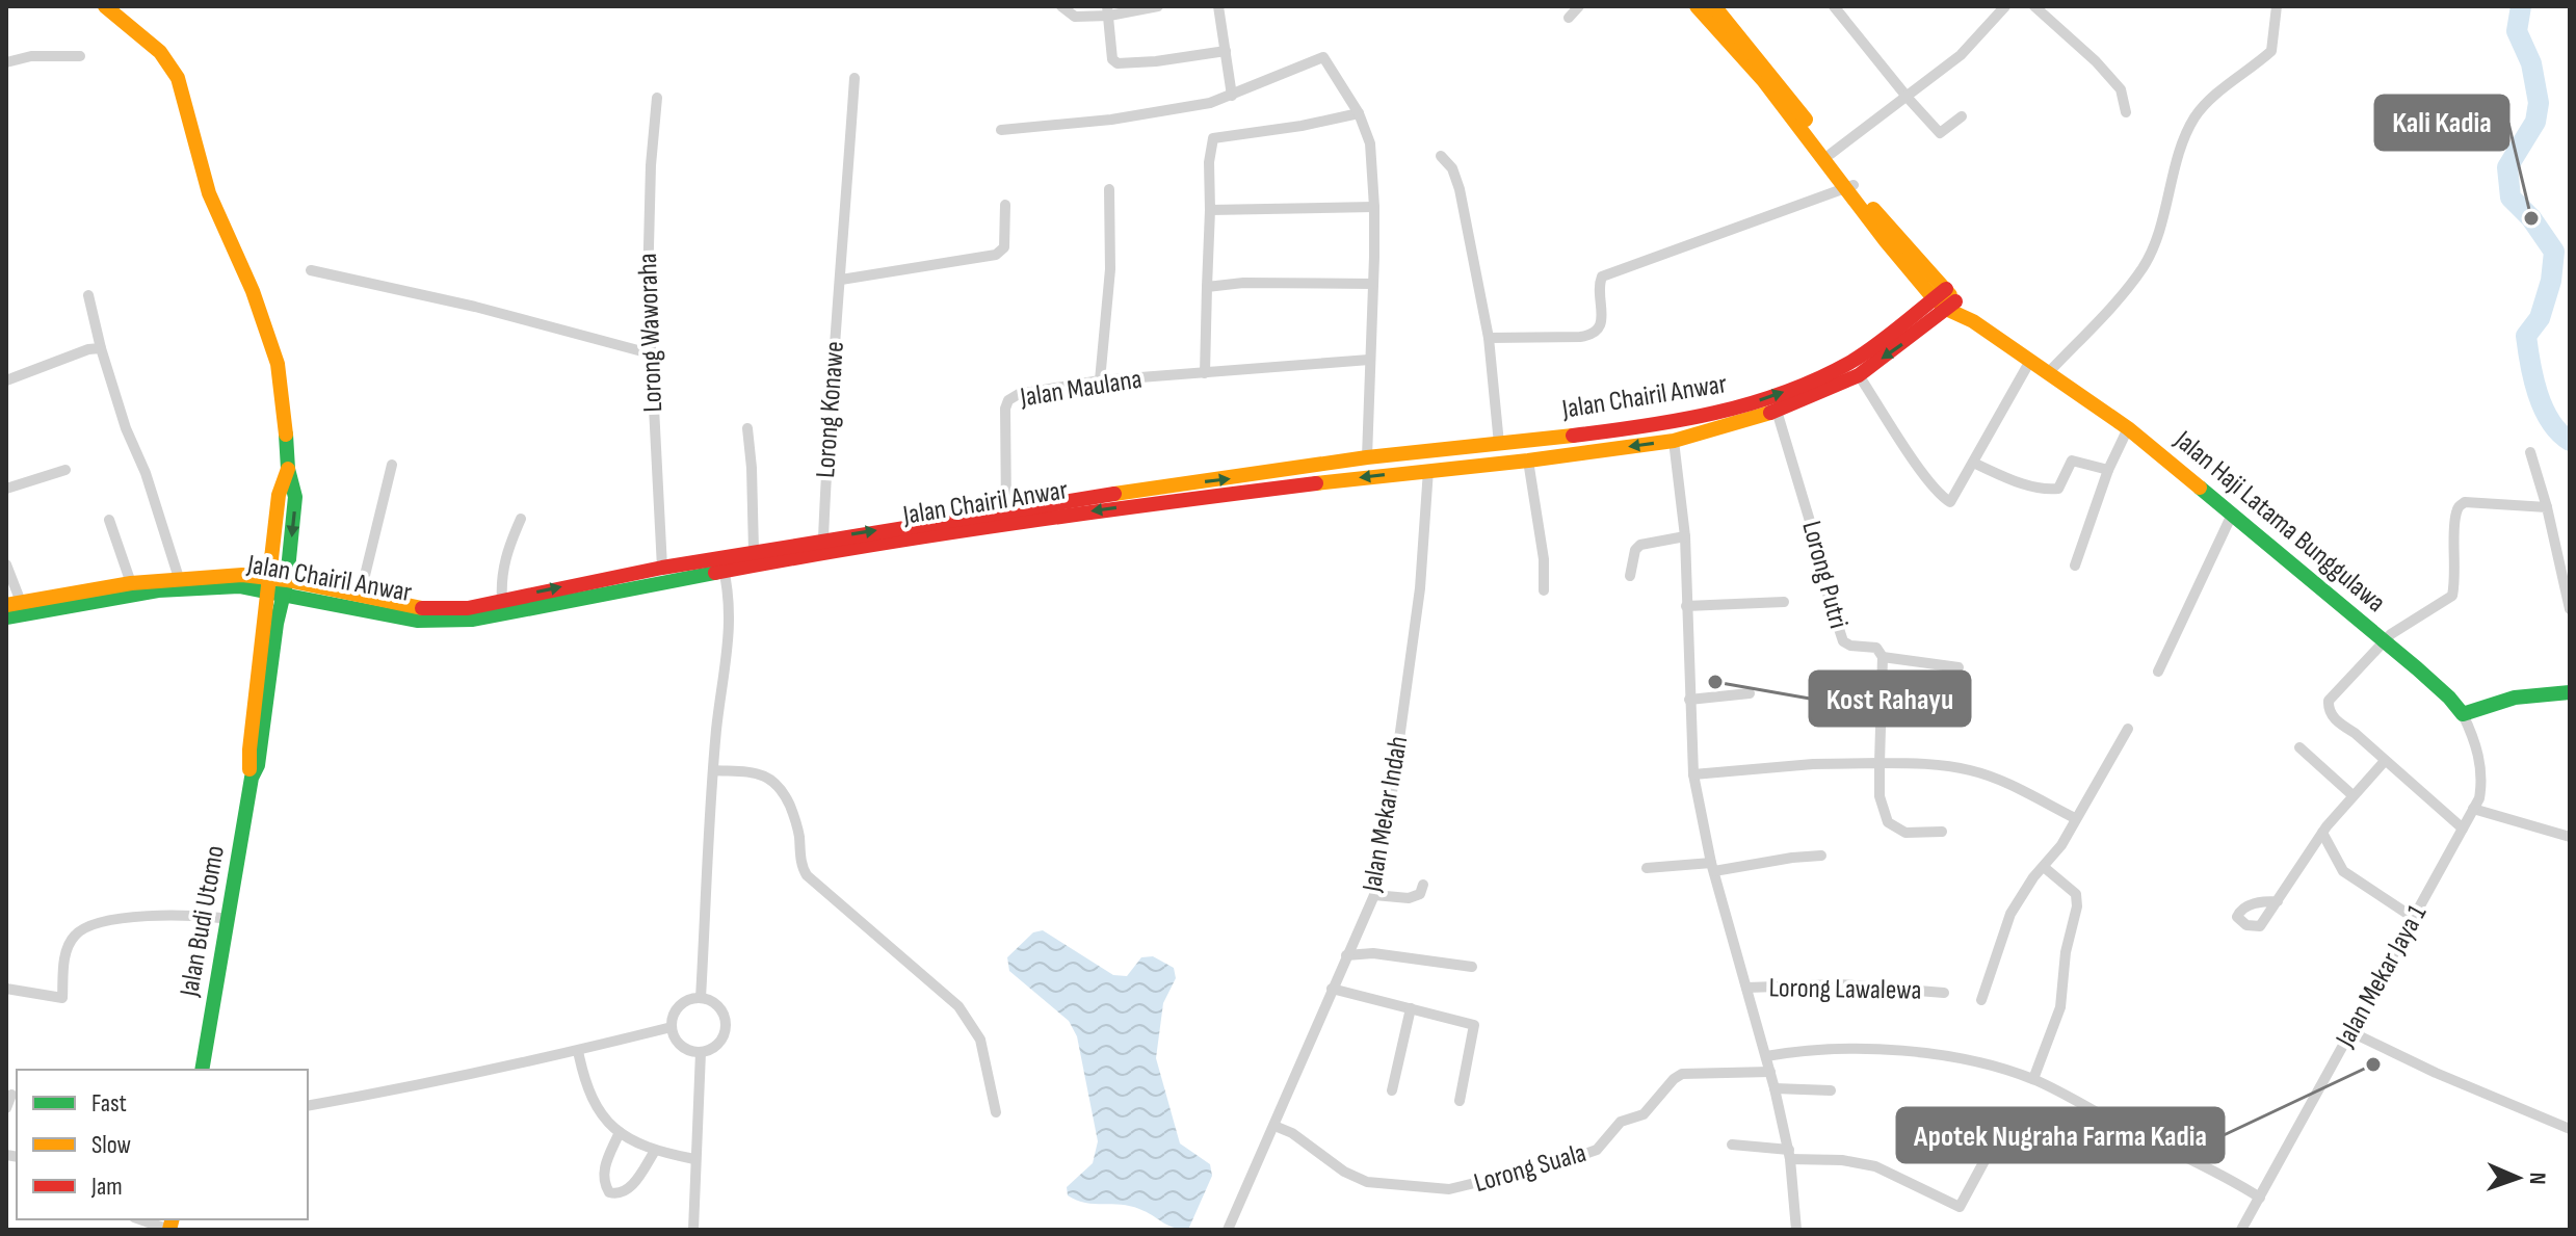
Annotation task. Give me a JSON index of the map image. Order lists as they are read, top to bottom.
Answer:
{
  "streets": {
    "main road": ["Jalan Chairil Anwar", "Jalan Haji Latama Bunggulawa", "Jalan Budi Utomo"],
    "street": [
      "Lorong Waworaha",
      "Jalan Maulana",
      "Lorong Konawe",
      "Lorong Putri",
      "Jalan Mekar Indah",
      "Jalan Mekar Jaya 1",
      "Lorong Lawalewa",
      "Lorong Suala"
    ]
  },
  "crossings": [
    ["Lorong Waworaha", "Jalan Chairil Anwar"],
    ["Jalan Maulana", "Jalan Chairil Anwar"],
    ["Jalan Chairil Anwar", "Lorong Konawe"],
    ["Jalan Chairil Anwar", "Jalan Haji Latama Bunggulawa"],
    ["Jalan Chairil Anwar", "Lorong Putri"],
    ["Jalan Chairil Anwar", "Jalan Mekar Indah"],
    ["Jalan Chairil Anwar", "Jalan Budi Utomo"],
    ["Jalan Haji Latama Bunggulawa", "Jalan Mekar Jaya 1"],
    ["Jalan Mekar Indah", "Lorong Suala"]
  ],
  "places": ["Kali Kadia", "Kost Rahayu", "Apotek Nugraha Farma Kadia"],
  "legend": ["Fast", "Slow", "Jam"],
  "north": "right"
}
